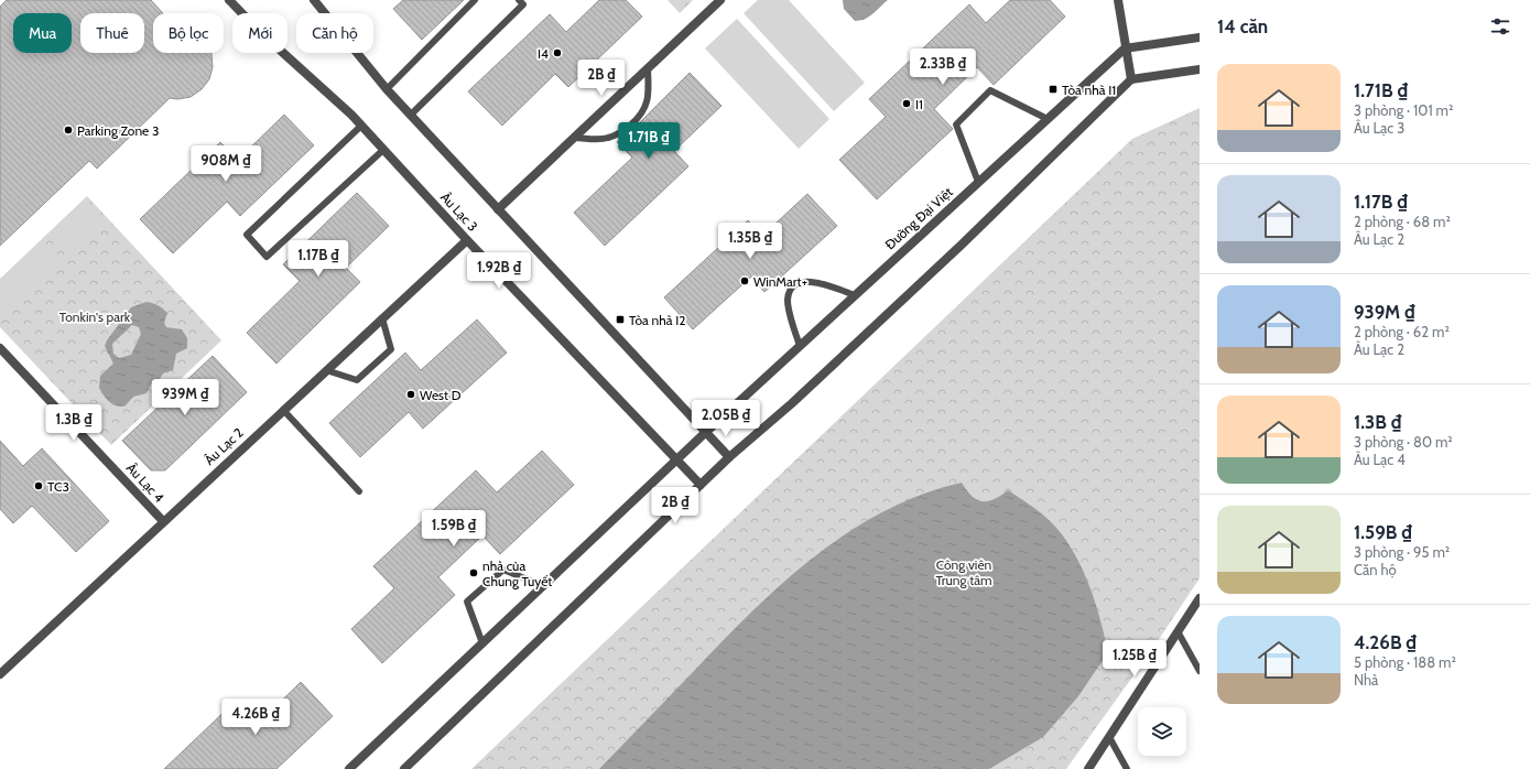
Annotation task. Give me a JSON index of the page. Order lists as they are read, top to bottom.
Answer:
{
  "streets": {
    "street": [
      "Âu Lạc 3",
      "Đường Đại Việt",
      "Âu Lạc 2",
      "Âu Lạc 4"
    ]
  },
  "crossings": [
    ["Âu Lạc 3", "Đường Đại Việt"],
    ["Âu Lạc 3", "Âu Lạc 2"],
    ["Âu Lạc 2", "Âu Lạc 4"]
  ],
  "parks": ["Tonkin's park", "Công viên Trung tâm"],
  "places": {
    "other": [
      "I4",
      "I1",
      "Parking Zone 3",
      "WinMart+",
      "West D",
      "TC3",
      "nhà của Chung Tuyết"
    ],
    "transit": ["Tòa nhà I1", "Tòa nhà I2"]
  },
  "page": {
    "heading": "14 căn",
    "chip": [
      "Mua",
      "Thuê",
      "Bộ lọc",
      "Mới",
      "Căn hộ"
    ],
    "price": [
      "2.33B ₫",
      "2B ₫",
      "1.71B ₫",
      "908M ₫",
      "1.35B ₫",
      "1.17B ₫",
      "1.92B ₫",
      "939M ₫",
      "2.05B ₫",
      "1.3B ₫",
      "2B ₫",
      "1.59B ₫",
      "1.25B ₫",
      "4.26B ₫"
    ],
    "list": [
      {
        "name": "1.71B ₫",
        "note": "3 phòng · 101 m² · Âu Lạc 3"
      },
      {
        "name": "1.17B ₫",
        "note": "2 phòng · 68 m² · Âu Lạc 2"
      },
      {
        "name": "939M ₫",
        "note": "2 phòng · 62 m² · Âu Lạc 2"
      },
      {
        "name": "1.3B ₫",
        "note": "3 phòng · 80 m² · Âu Lạc 4"
      },
      {
        "name": "1.59B ₫",
        "note": "3 phòng · 95 m² · Căn hộ"
      },
      {
        "name": "4.26B ₫",
        "note": "5 phòng · 188 m² · Nhà"
      }
    ]
  }
}
